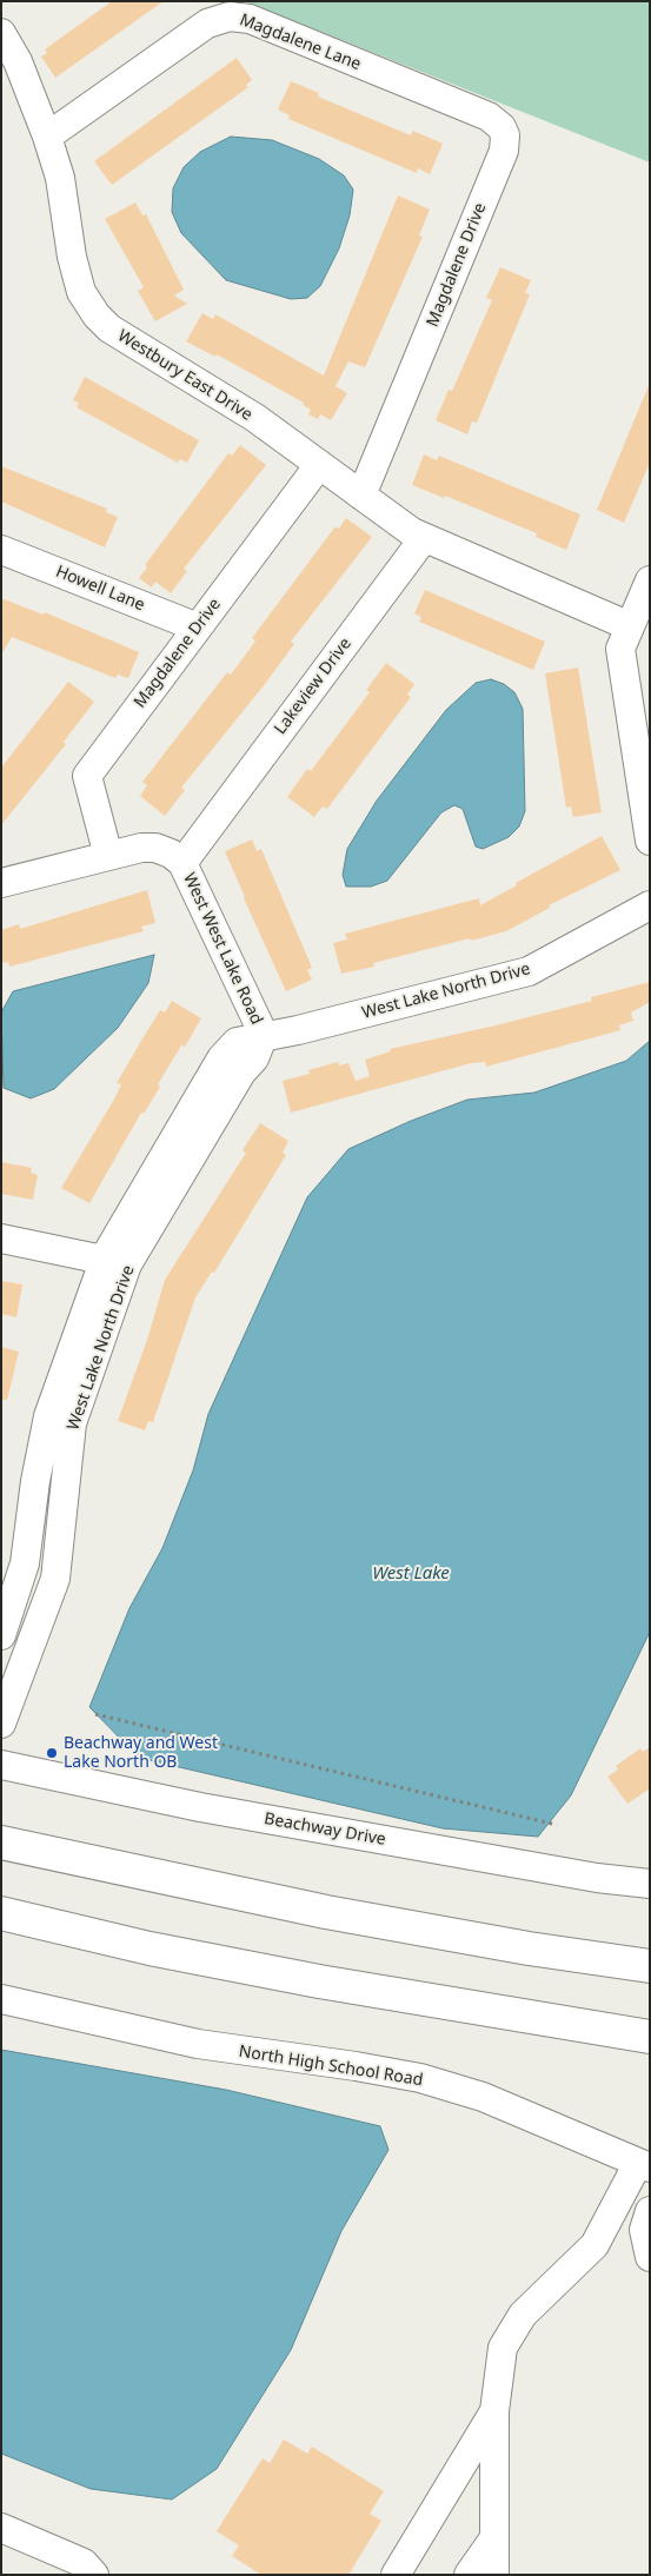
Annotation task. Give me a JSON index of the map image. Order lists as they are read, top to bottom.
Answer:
{
  "streets": {
    "street": [
      "Magdalene Lane",
      "Magdalene Drive",
      "Westbury East Drive",
      "Howell Lane",
      "Lakeview Drive",
      "West West Lake Road",
      "West Lake North Drive",
      "Beachway Drive",
      "North High School Road"
    ]
  },
  "crossings": [
    ["Magdalene Lane", "Magdalene Drive"],
    ["Magdalene Lane", "Westbury East Drive"],
    ["Magdalene Drive", "Westbury East Drive"],
    ["Magdalene Drive", "Howell Lane"],
    ["Lakeview Drive", "West West Lake Road"],
    ["West West Lake Road", "West Lake North Drive"]
  ],
  "water": ["West Lake"],
  "places": ["Beachway and West Lake North OB"]
}
